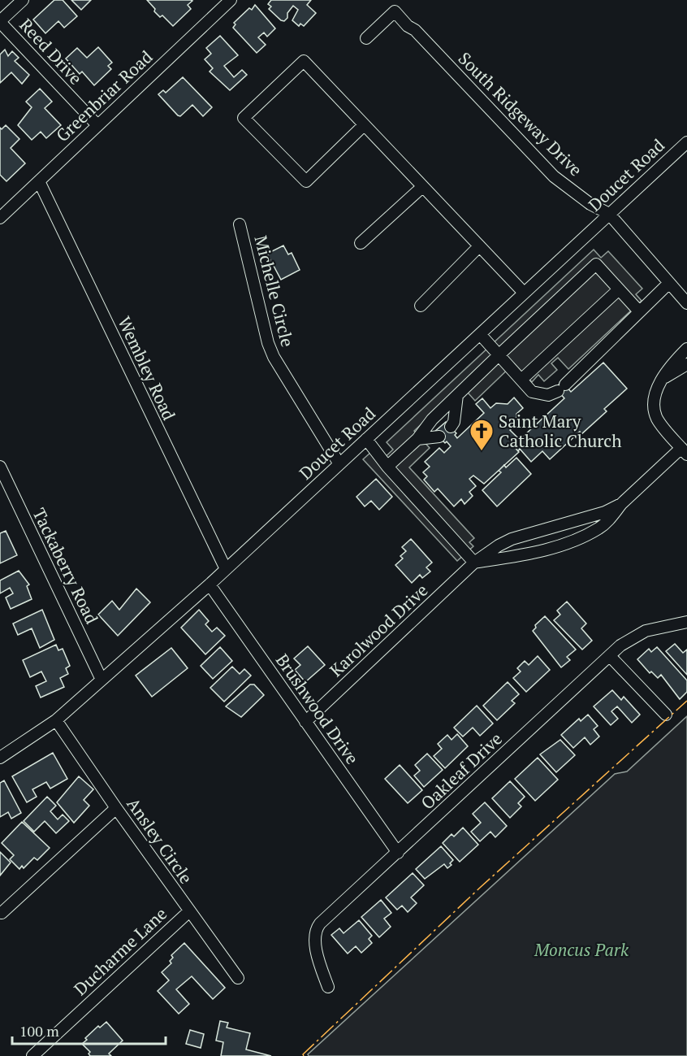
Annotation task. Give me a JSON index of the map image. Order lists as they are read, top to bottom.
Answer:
{
  "streets": {
    "street": [
      "Reed Drive",
      "Greenbriar Road",
      "South Ridgeway Drive",
      "Doucet Road",
      "Michelle Circle",
      "Wembley Road",
      "Tackaberry Road",
      "Karolwood Drive",
      "Brushwood Drive",
      "Oakleaf Drive",
      "Ansley Circle",
      "Ducharme Lane"
    ]
  },
  "crossings": [
    ["Reed Drive", "Greenbriar Road"],
    ["Greenbriar Road", "Wembley Road"],
    ["South Ridgeway Drive", "Doucet Road"],
    ["Doucet Road", "Michelle Circle"],
    ["Doucet Road", "Wembley Road"],
    ["Doucet Road", "Tackaberry Road"],
    ["Doucet Road", "Brushwood Drive"],
    ["Doucet Road", "Ansley Circle"],
    ["Karolwood Drive", "Brushwood Drive"],
    ["Brushwood Drive", "Oakleaf Drive"],
    ["Ansley Circle", "Ducharme Lane"]
  ],
  "parks": ["Moncus Park"],
  "places": {
    "church": ["Saint Mary Catholic Church"]
  },
  "scale_bar": "100 m"
}
